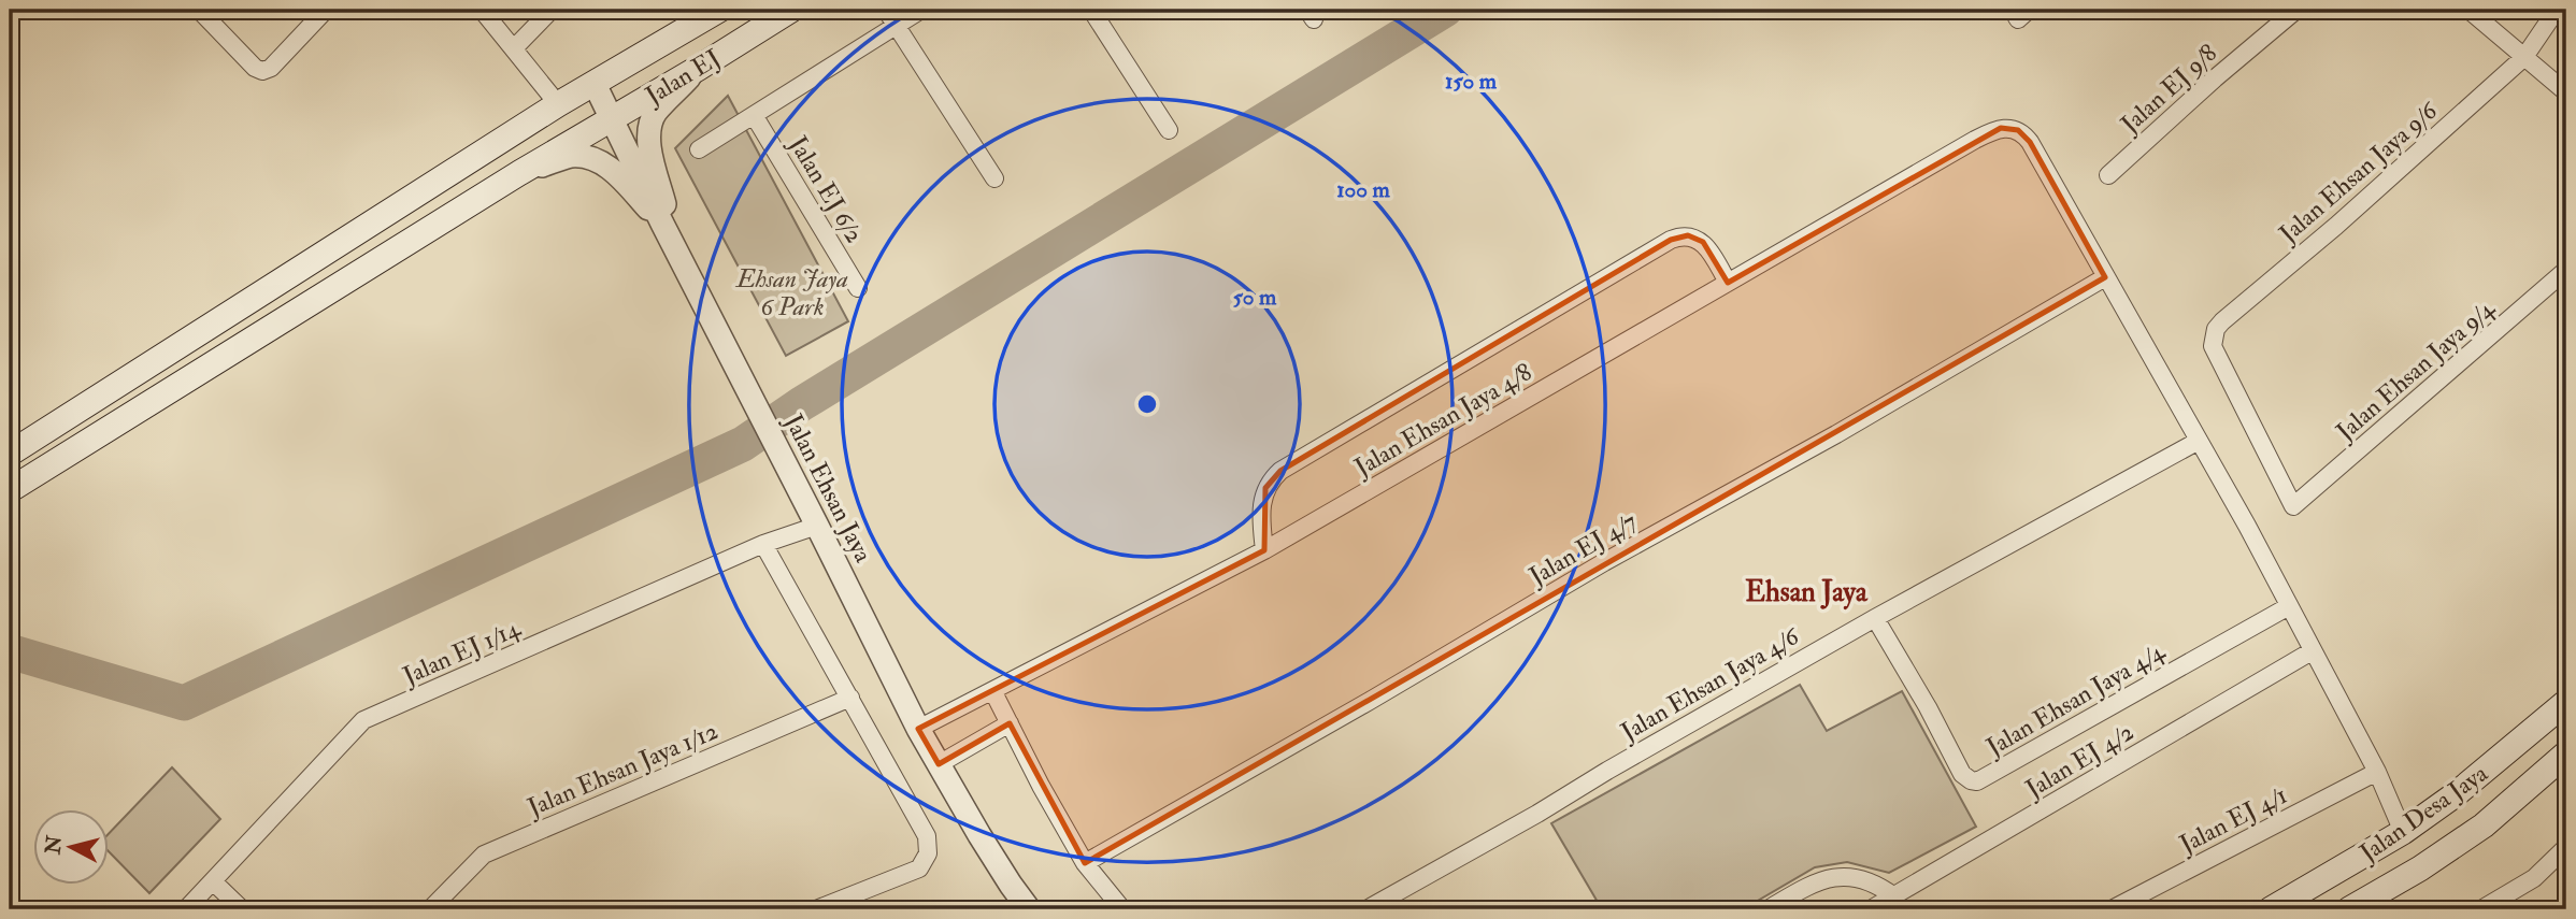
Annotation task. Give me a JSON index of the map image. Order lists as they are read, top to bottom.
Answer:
{
  "streets": {
    "main road": ["Jalan EJ", "Jalan Desa Jaya"],
    "street": [
      "Jalan EJ 9/8",
      "Jalan Ehsan Jaya 9/6",
      "Jalan EJ 6/2",
      "Jalan Ehsan Jaya 9/4",
      "Jalan Ehsan Jaya 4/8",
      "Jalan Ehsan Jaya",
      "Jalan EJ 4/7",
      "Jalan EJ 1/14",
      "Jalan Ehsan Jaya 4/6",
      "Jalan Ehsan Jaya 4/4",
      "Jalan EJ 4/2",
      "Jalan Ehsan Jaya 1/12",
      "Jalan EJ 4/1"
    ]
  },
  "crossings": [
    ["Jalan EJ", "Jalan Ehsan Jaya"],
    ["Jalan Ehsan Jaya 9/6", "Jalan Ehsan Jaya 9/4"],
    ["Jalan Ehsan Jaya 4/8", "Jalan Ehsan Jaya"],
    ["Jalan Ehsan Jaya 4/8", "Jalan EJ 4/7"],
    ["Jalan Ehsan Jaya", "Jalan EJ 1/14"],
    ["Jalan Ehsan Jaya 4/6", "Jalan Ehsan Jaya 4/4"]
  ],
  "districts": ["Ehsan Jaya"],
  "parks": ["Ehsan Jaya 6 Park"],
  "north": "left",
  "rings": ["150 m", "100 m", "50 m"]
}
